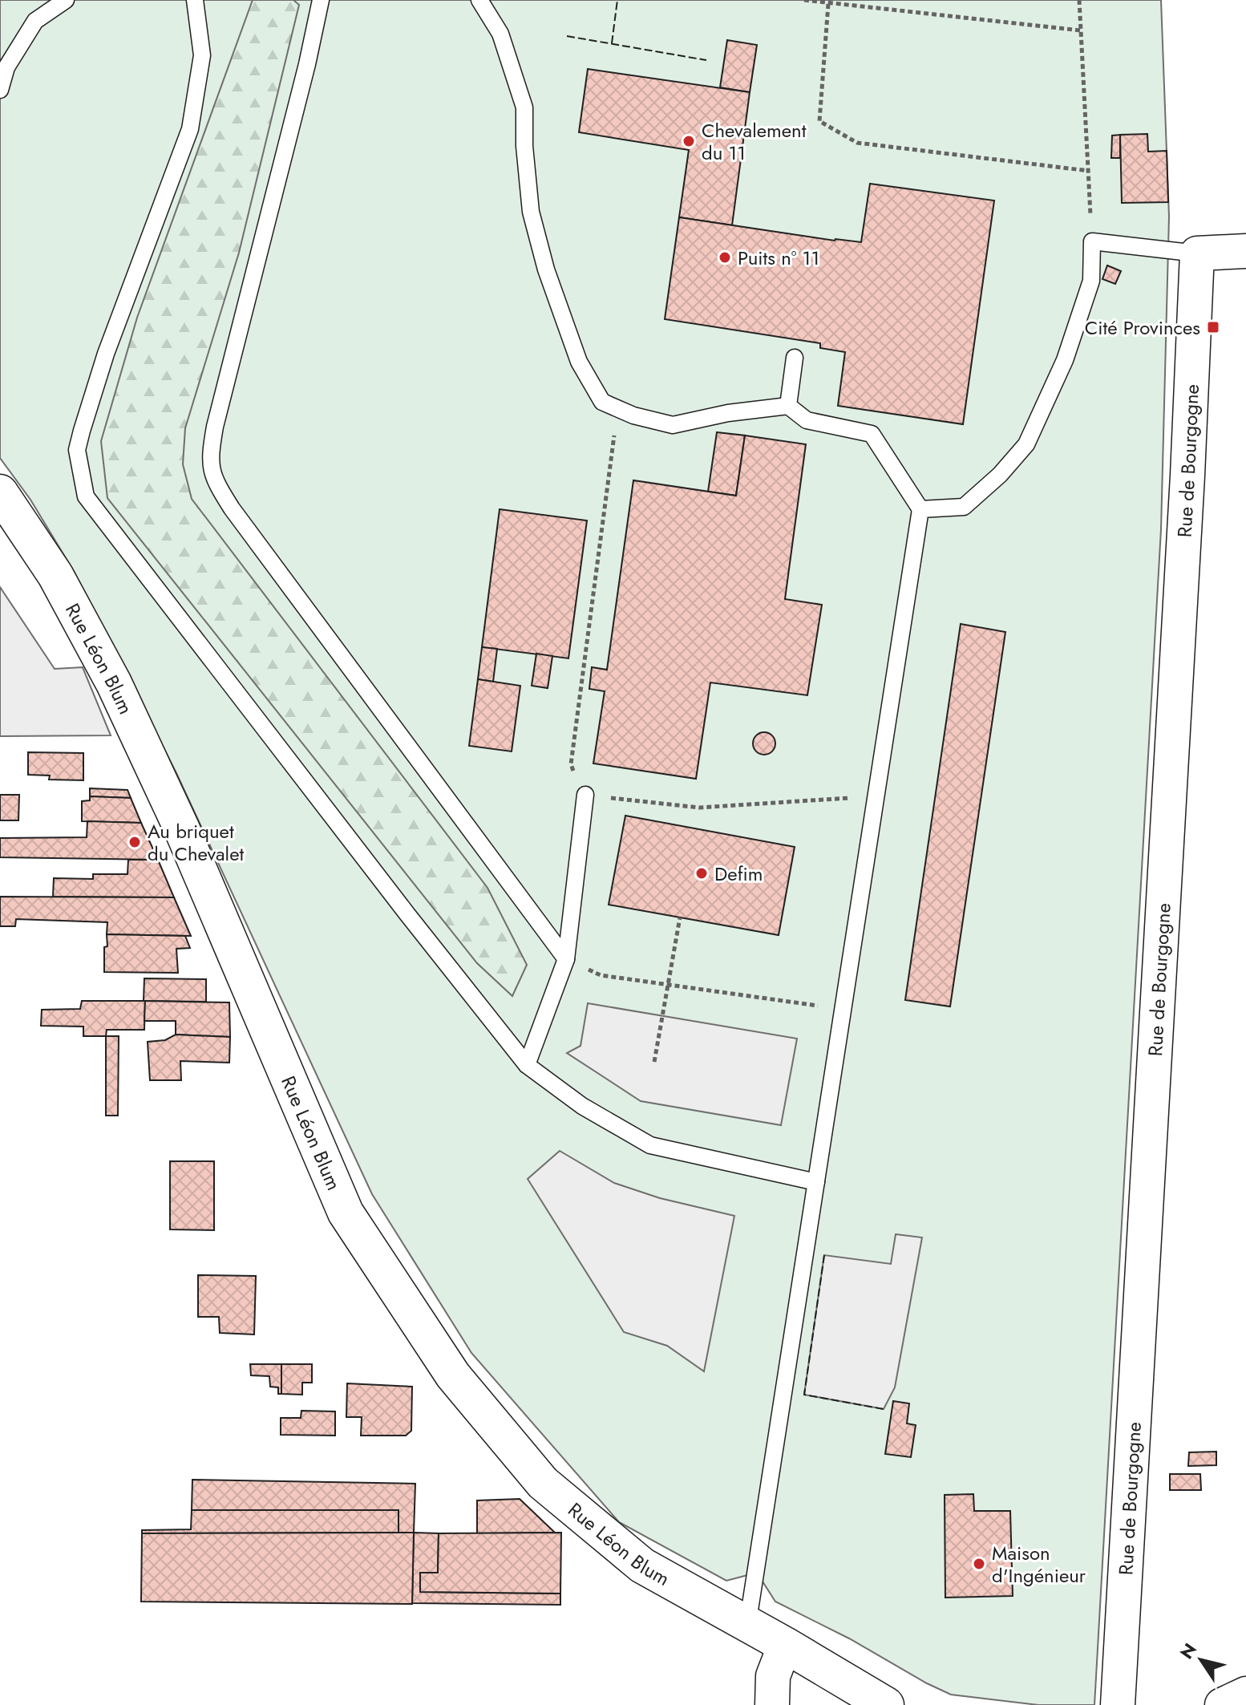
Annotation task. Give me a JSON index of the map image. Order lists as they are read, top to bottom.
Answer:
{
  "streets": {
    "street": ["Rue de Bourgogne", "Rue Léon Blum"]
  },
  "places": {
    "other": [
      "Chevalement du 11",
      "Puits n° 11",
      "Au briquet du Chevalet",
      "Defim",
      "Maison d'Ingénieur"
    ],
    "transit": ["Cité Provinces"]
  },
  "north": "top left"
}
